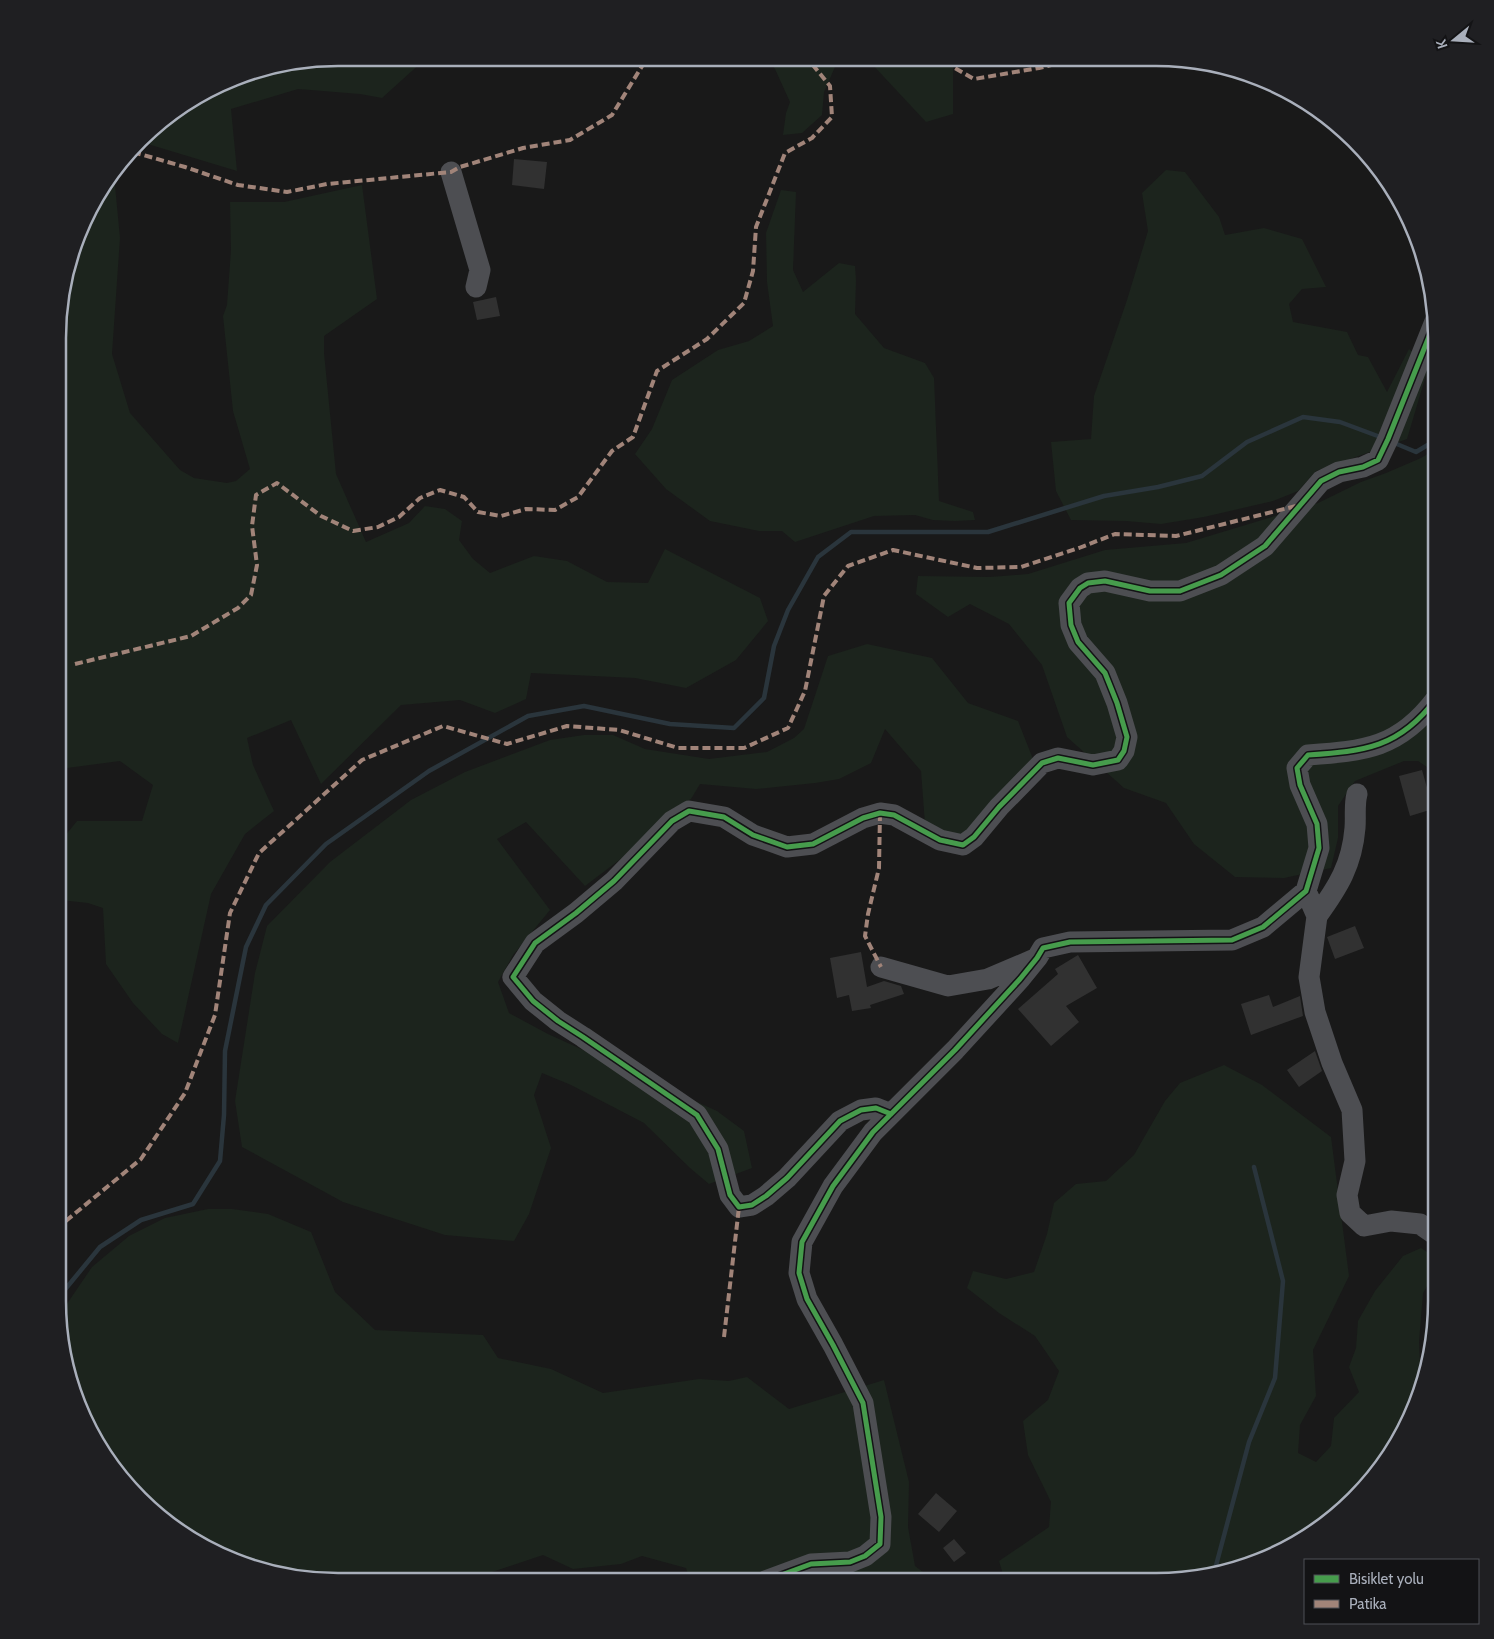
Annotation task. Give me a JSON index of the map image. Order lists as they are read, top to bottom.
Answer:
{
  "legend": ["Bisiklet yolu", "Patika"],
  "north": "left"
}
